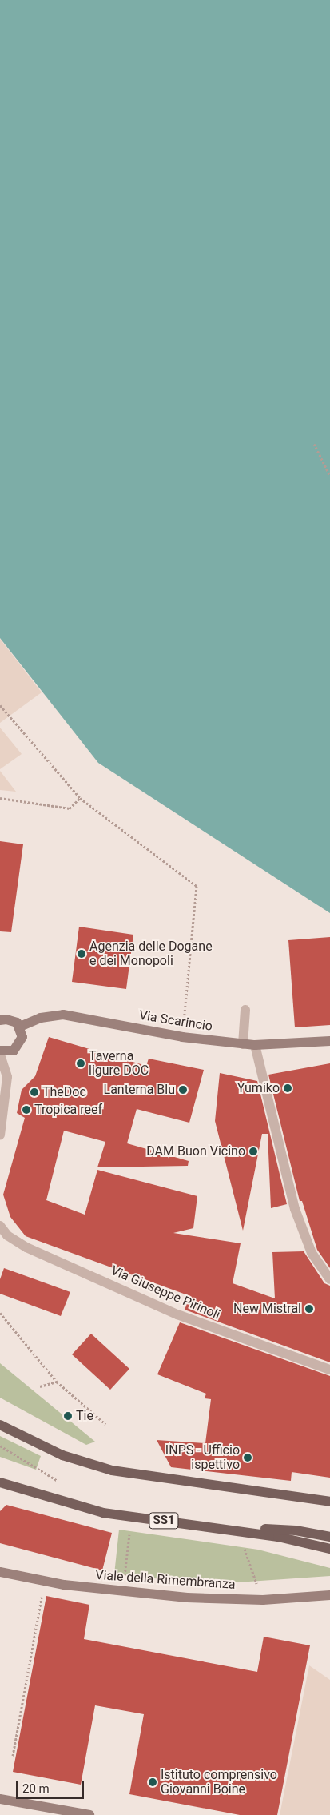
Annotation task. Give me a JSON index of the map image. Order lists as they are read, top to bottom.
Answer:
{
  "streets": {
    "main road": ["SS1"],
    "street": ["Via Scarincio", "Via Giuseppe Pirinoli", "Viale della Rimembranza"]
  },
  "places": [
    "Agenzia delle Dogane e dei Monopoli",
    "Taverna ligure DOC",
    "Yumiko",
    "Lanterna Blu",
    "TheDoc",
    "Tropica reef",
    "DAM Buon Vicino",
    "New Mistral",
    "Tie",
    "INPS - Ufficio ispettivo",
    "Istituto comprensivo Giovanni Boine"
  ],
  "scale_bar": "20 m"
}
